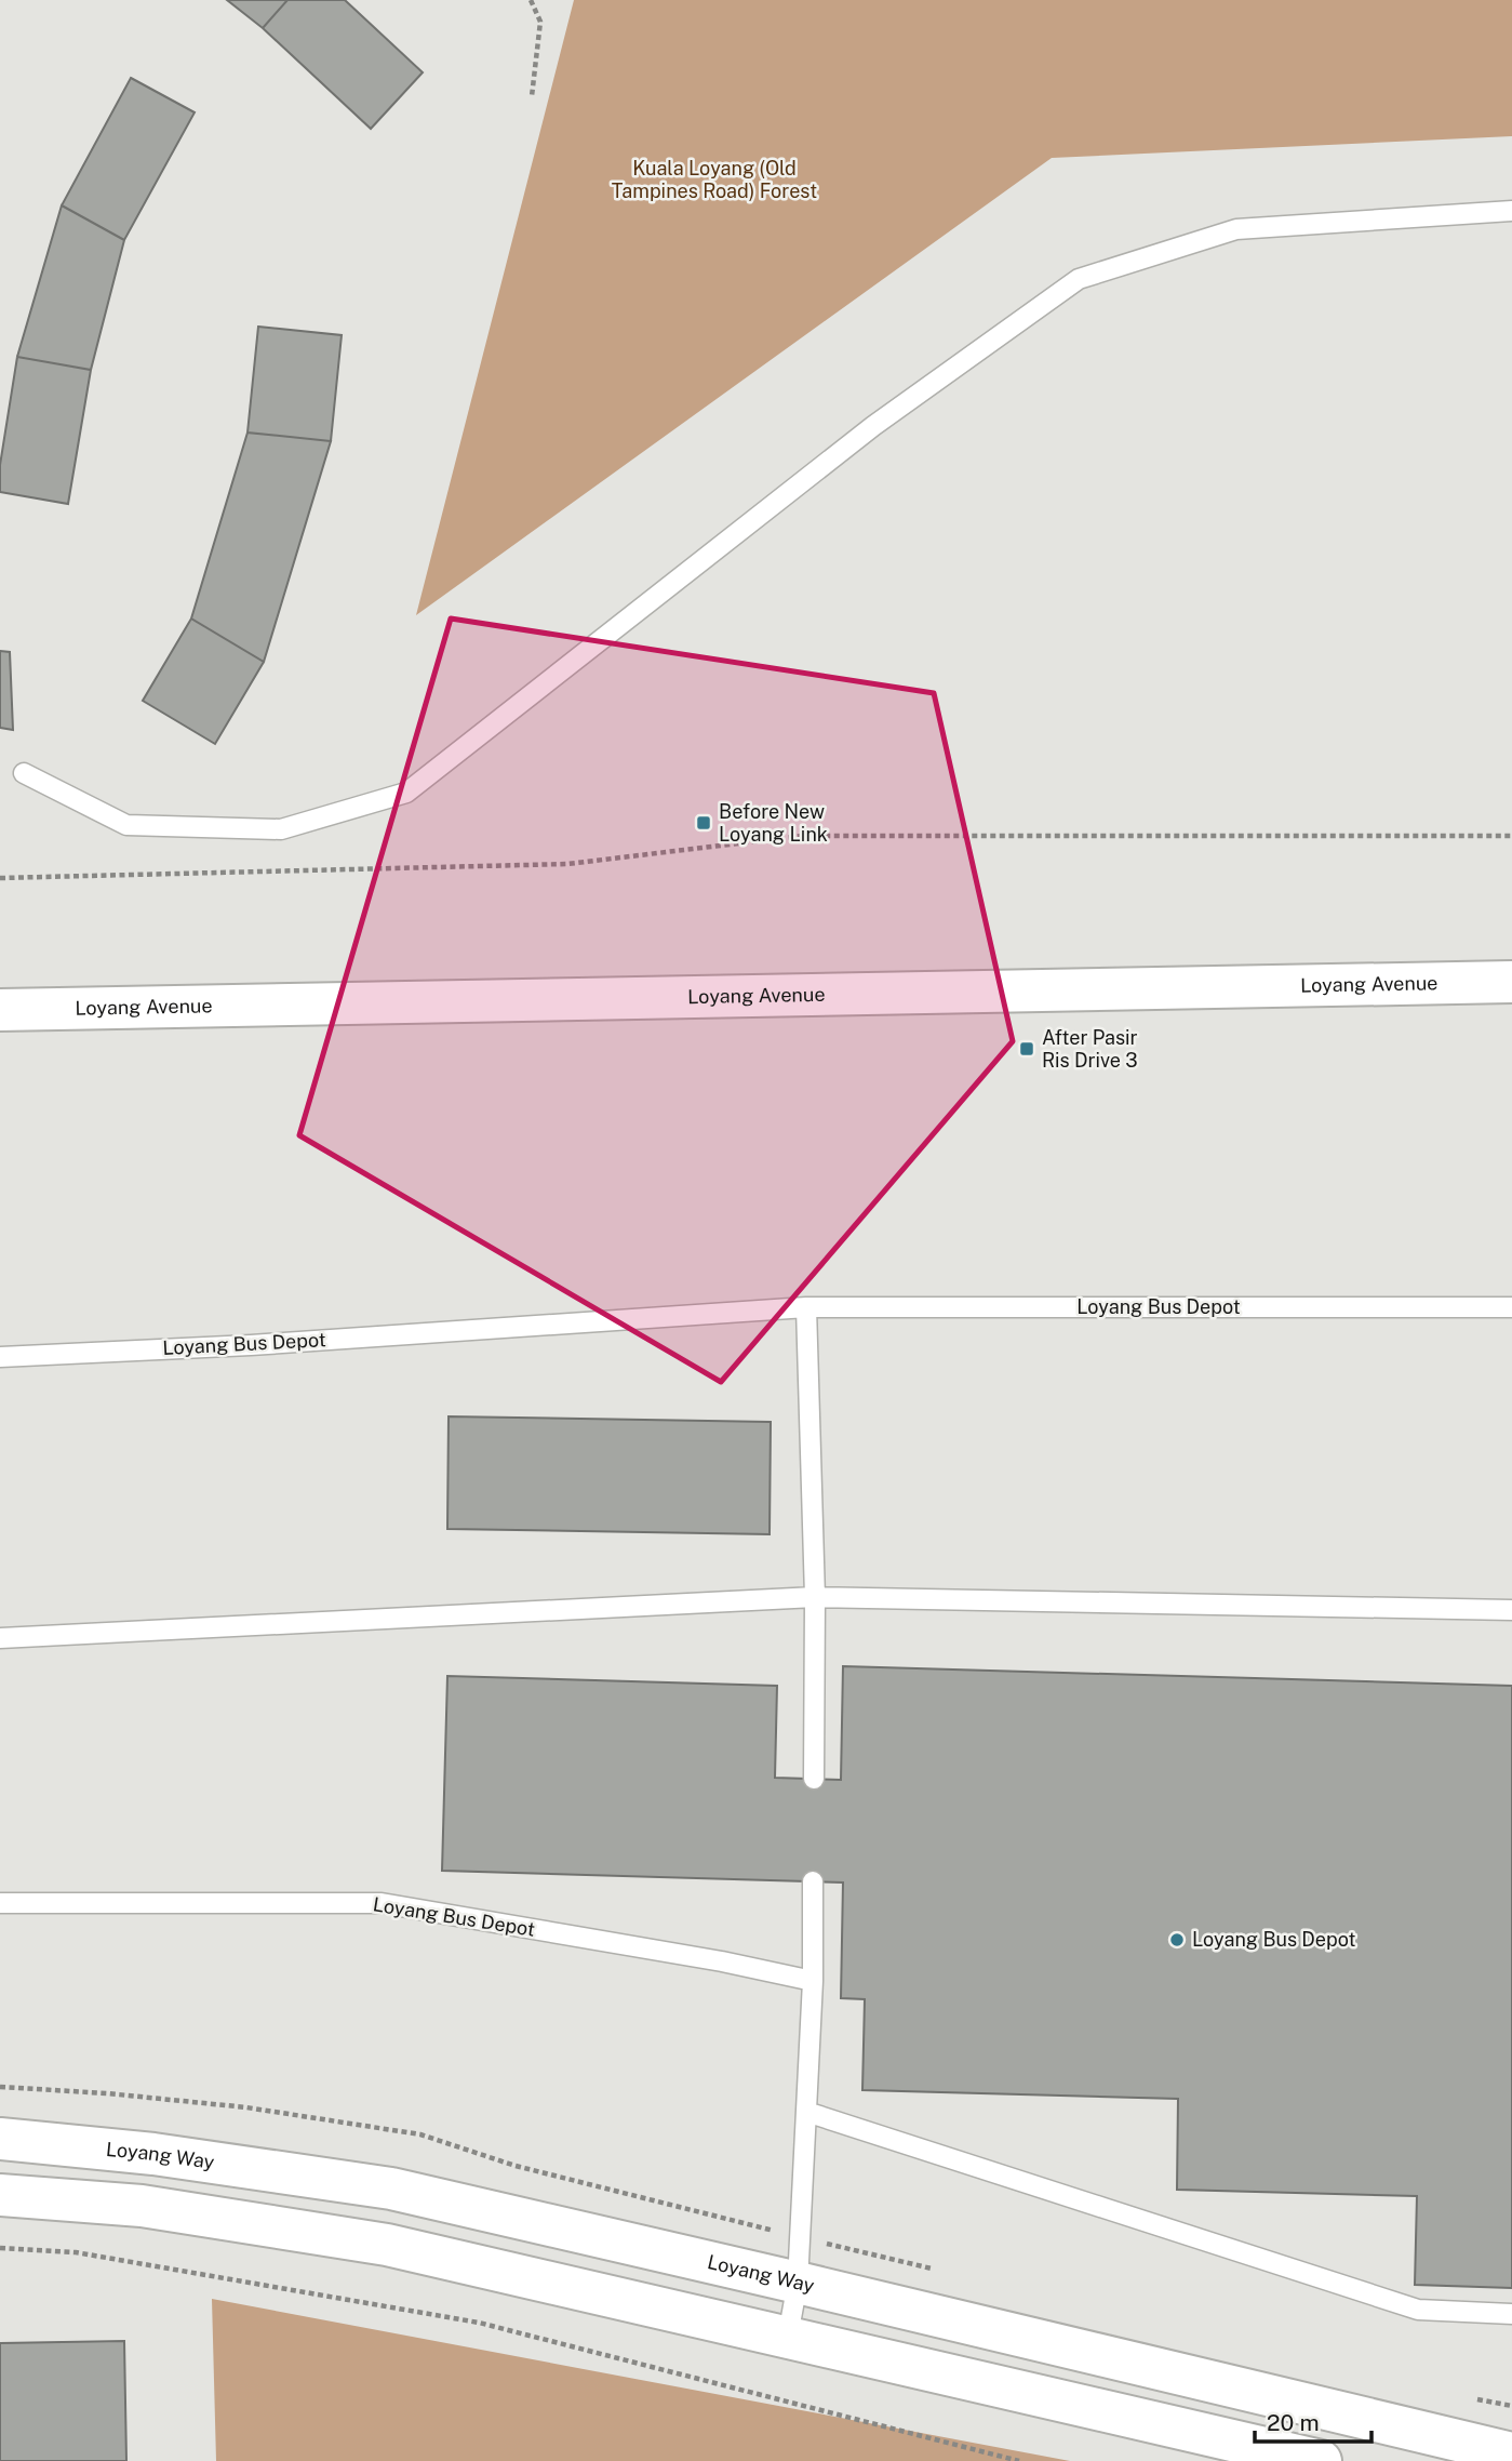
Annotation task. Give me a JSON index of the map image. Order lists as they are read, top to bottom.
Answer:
{
  "streets": {
    "main road": ["Loyang Avenue", "Loyang Way"],
    "lane": ["Loyang Bus Depot"]
  },
  "parks": ["Kuala Loyang (Old Tampines Road) Forest"],
  "places": {
    "transit": ["Before New Loyang Link", "After Pasir Ris Drive 3"],
    "other": ["Loyang Bus Depot"]
  },
  "scale_bar": "20 m"
}
